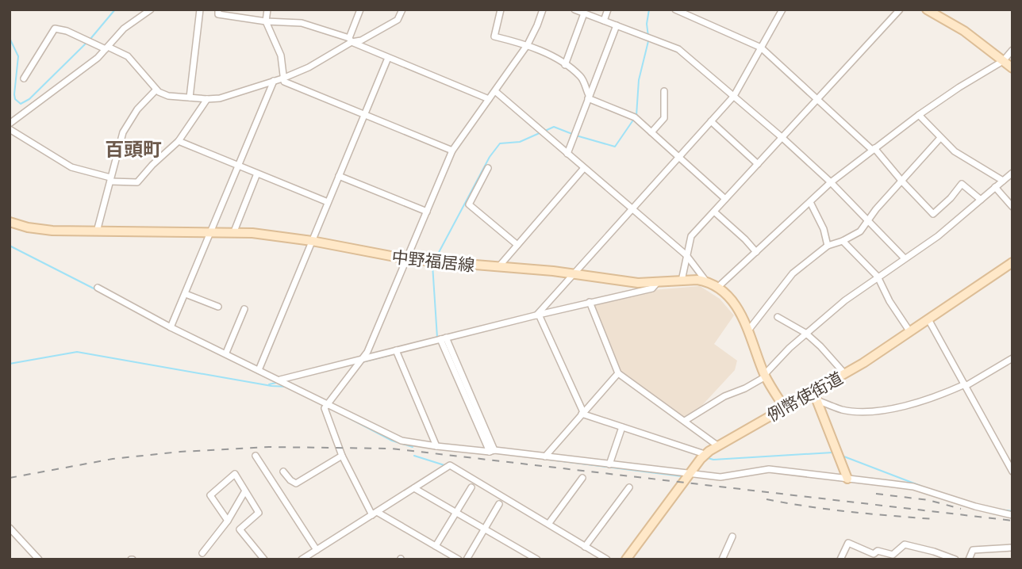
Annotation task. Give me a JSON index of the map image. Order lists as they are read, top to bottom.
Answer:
{
  "streets": {
    "main road": ["中野福居線", "例幣使街道"]
  },
  "crossings": [
    ["中野福居線", "例幣使街道"]
  ],
  "districts": ["百頭町"]
}
